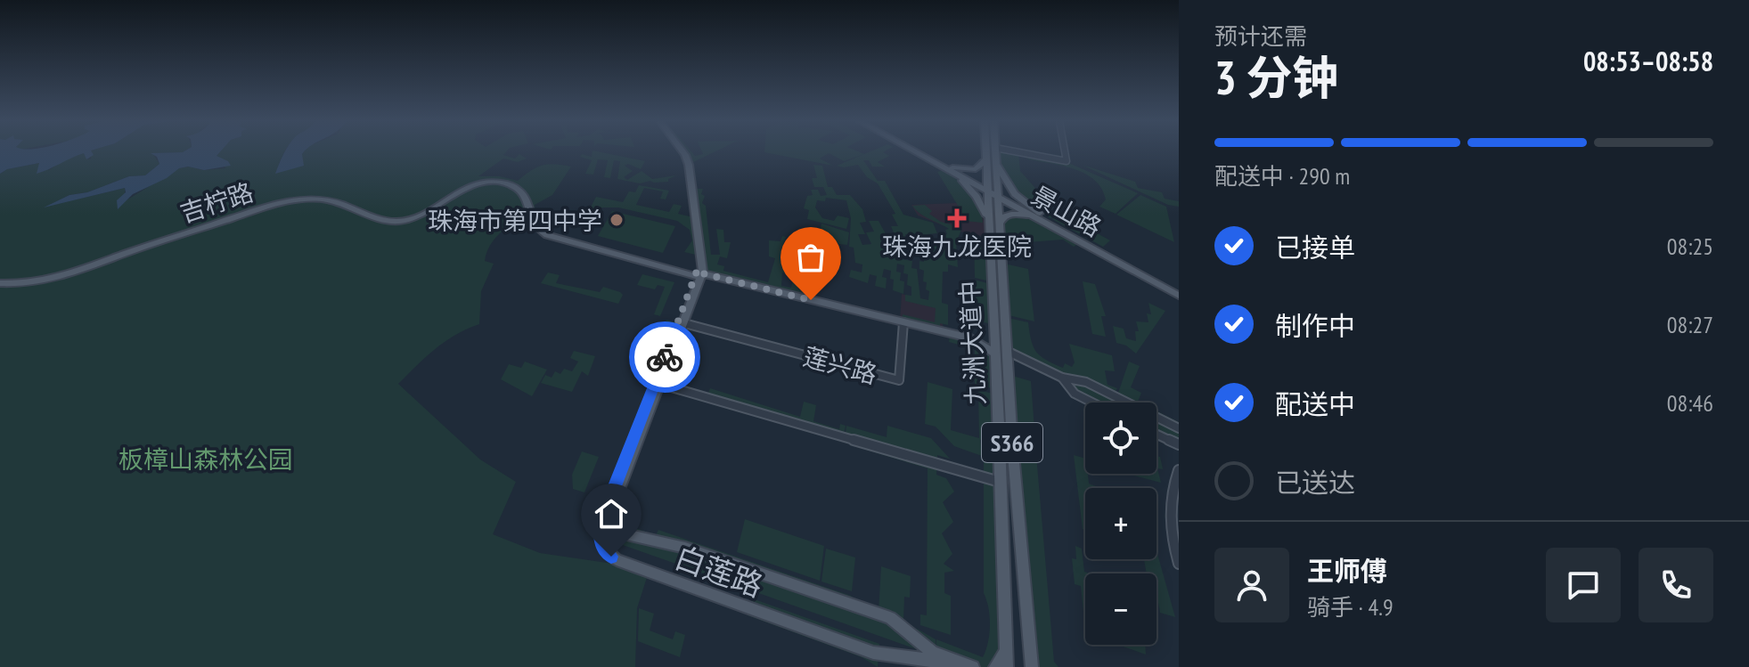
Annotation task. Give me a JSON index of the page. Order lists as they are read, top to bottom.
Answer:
{
  "streets": {
    "main road": [
      "吉柠路",
      "景山路",
      "九洲大道中",
      "S366",
      "白莲路"
    ],
    "street": ["莲兴路"]
  },
  "crossings": [
    ["吉柠路", "白莲路"],
    ["景山路", "九洲大道中"],
    ["景山路", "S366"],
    ["九洲大道中", "S366"],
    ["莲兴路", "白莲路"]
  ],
  "parks": ["板樟山森林公园"],
  "places": {
    "health": ["珠海九龙医院"],
    "other": ["珠海市第四中学"]
  },
  "page": {
    "heading": ["3 分钟", "预计还需", "08:53–08:58"],
    "panel": ["王师傅", "骑手 · 4.9"],
    "bar": "配送中 · 290 m",
    "list": [
      ["已接单", "08:25"],
      ["制作中", "08:27"],
      ["配送中", "08:46"],
      "已送达"
    ],
    "map_buttons": ["+", "−"]
  }
}
